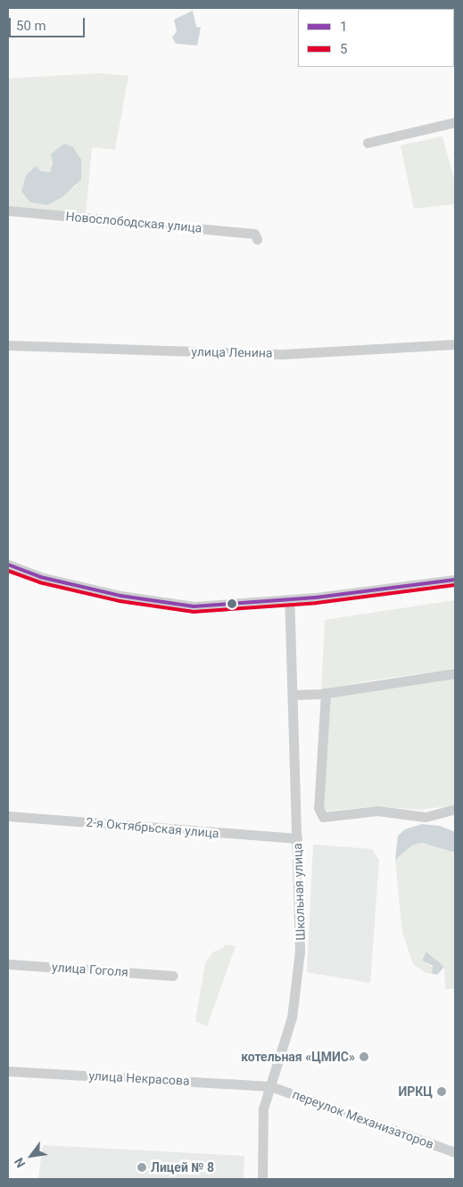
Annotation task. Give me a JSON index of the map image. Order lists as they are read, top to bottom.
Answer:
{
  "streets": {
    "street": [
      "Новослободская улица",
      "улица Ленина",
      "2-я Октябрьская улица",
      "Школьная улица",
      "улица Гоголя",
      "улица Некрасова",
      "переулок Механизаторов"
    ]
  },
  "crossings": [
    ["2-я Октябрьская улица", "Школьная улица"],
    ["Школьная улица", "улица Некрасова"],
    ["Школьная улица", "переулок Механизаторов"],
    ["улица Некрасова", "переулок Механизаторов"]
  ],
  "places": ["котельная «ЦМИС»", "ИРКЦ", "Лицей № 8"],
  "lines": ["transit line 1", "transit line 5"],
  "legend": ["1", "5"],
  "scale_bar": "50 m",
  "north": "bottom left"
}
